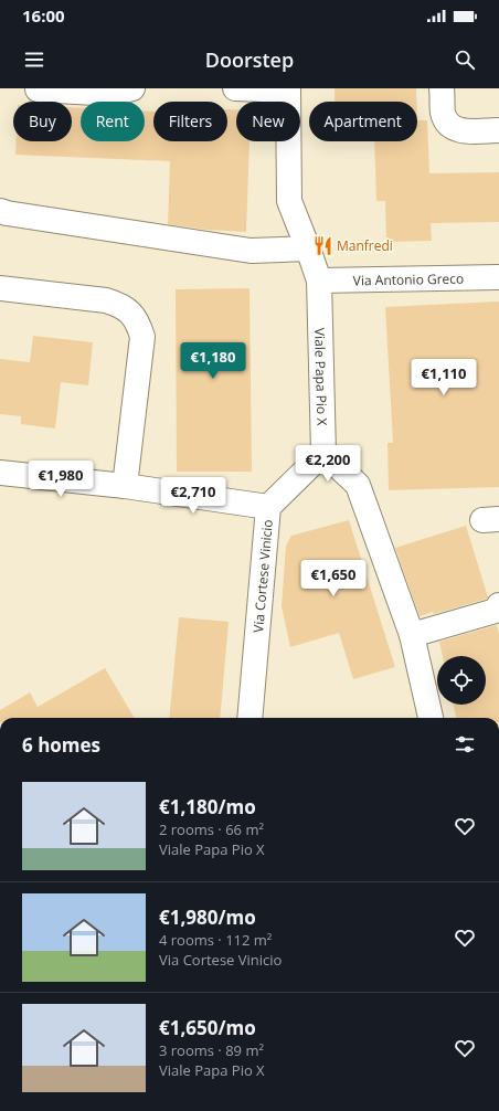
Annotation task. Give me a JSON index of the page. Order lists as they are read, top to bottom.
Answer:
{
  "streets": {
    "street": ["Via Antonio Greco", "Viale Papa Pio X", "Via Cortese Vinicio"]
  },
  "crossings": [
    ["Via Antonio Greco", "Viale Papa Pio X"],
    ["Viale Papa Pio X", "Via Cortese Vinicio"]
  ],
  "places": {
    "restaurant": ["Manfredi"]
  },
  "page": {
    "status": "16:00",
    "header": "Doorstep",
    "chip": [
      "Buy",
      "Rent",
      "Filters",
      "New",
      "Apartment"
    ],
    "price": [
      "€1,180",
      "€1,110",
      "€2,200",
      "€1,980",
      "€2,710",
      "€1,650"
    ],
    "heading": "6 homes",
    "list": [
      {
        "name": "€1,180/mo",
        "note": "2 rooms · 66 m² · Viale Papa Pio X"
      },
      {
        "name": "€1,980/mo",
        "note": "4 rooms · 112 m² · Via Cortese Vinicio"
      },
      {
        "name": "€1,650/mo",
        "note": "3 rooms · 89 m² · Viale Papa Pio X"
      }
    ]
  }
}
